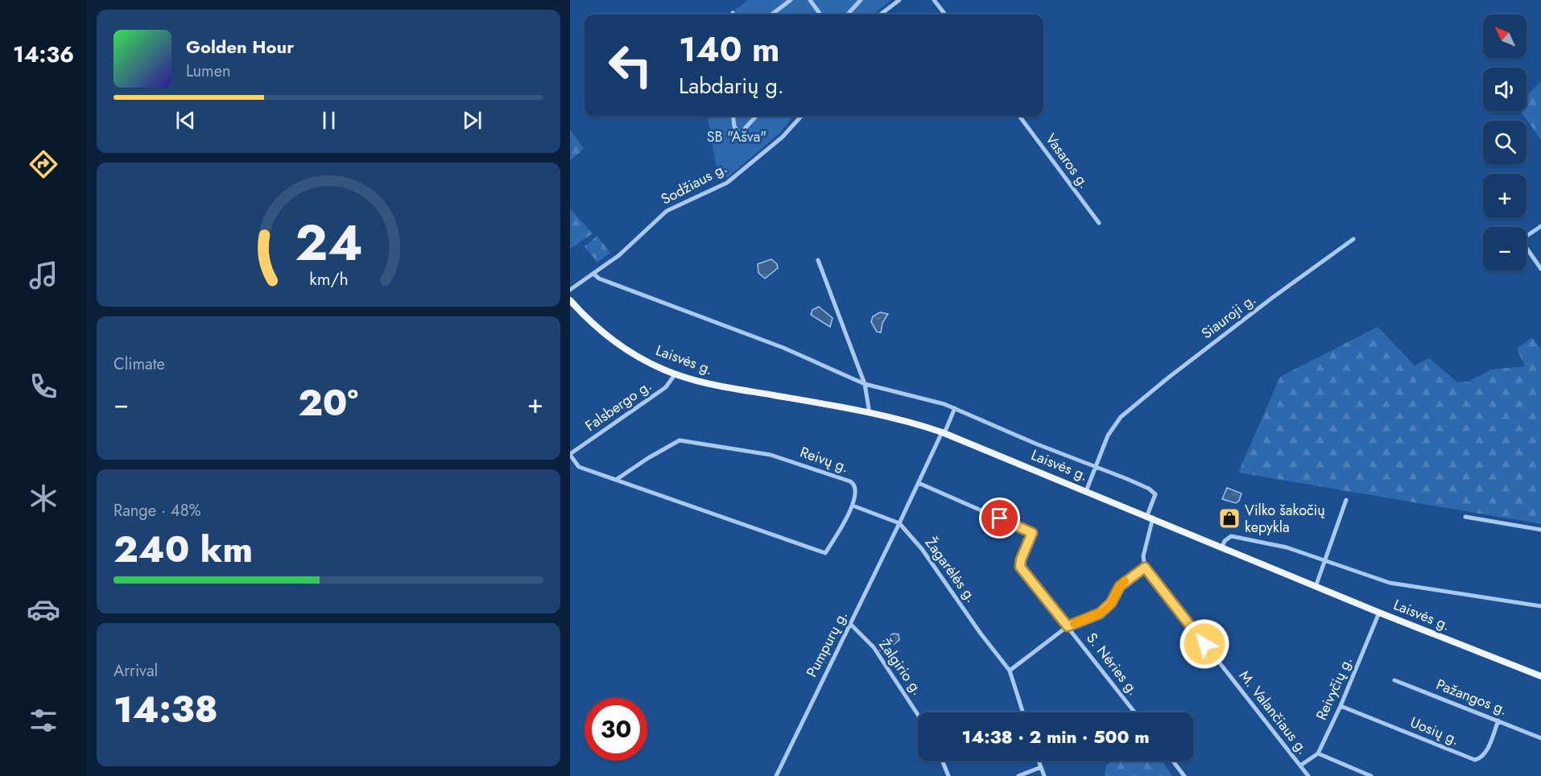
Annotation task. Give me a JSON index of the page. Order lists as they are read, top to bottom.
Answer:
{
  "streets": {
    "main road": ["Laisvės g."],
    "street": [
      "Vasaros g.",
      "Sodžiaus g.",
      "Siauroji g.",
      "Falsbergo g.",
      "Reivų g.",
      "Žagarėlės g.",
      "Pumpurų g.",
      "S. Nėries g.",
      "Žalgirio g.",
      "Reivyčių g.",
      "Pažangos g.",
      "M. Valančiaus g.",
      "Uosių g."
    ]
  },
  "crossings": [
    ["Siauroji g.", "Laisvės g."],
    ["Laisvės g.", "Falsbergo g."],
    ["Laisvės g.", "Reivyčių g."],
    ["Žagarėlės g.", "Pumpurų g."],
    ["Pumpurų g.", "Žalgirio g."],
    ["Reivyčių g.", "Uosių g."],
    ["Pažangos g.", "Uosių g."]
  ],
  "parks": ["SB \"Ašva\""],
  "places": {
    "shop": ["Vilko šakočių kepykla"]
  },
  "north": "top left",
  "page": {
    "tabs": "14:36",
    "map_buttons": ["+", "−"],
    "turn": ["140 m", "Labdarių g."],
    "song": ["Golden Hour", "Lumen"],
    "tile": [
      "Climate",
      ["Range · 48%", "240 km"],
      ["Arrival", "14:38"]
    ],
    "heat": ["−", "20°", "+"],
    "limit": "30",
    "trip": "14:38 · 2 min · 500 m",
    "gauge": ["24", "km/h"]
  }
}
